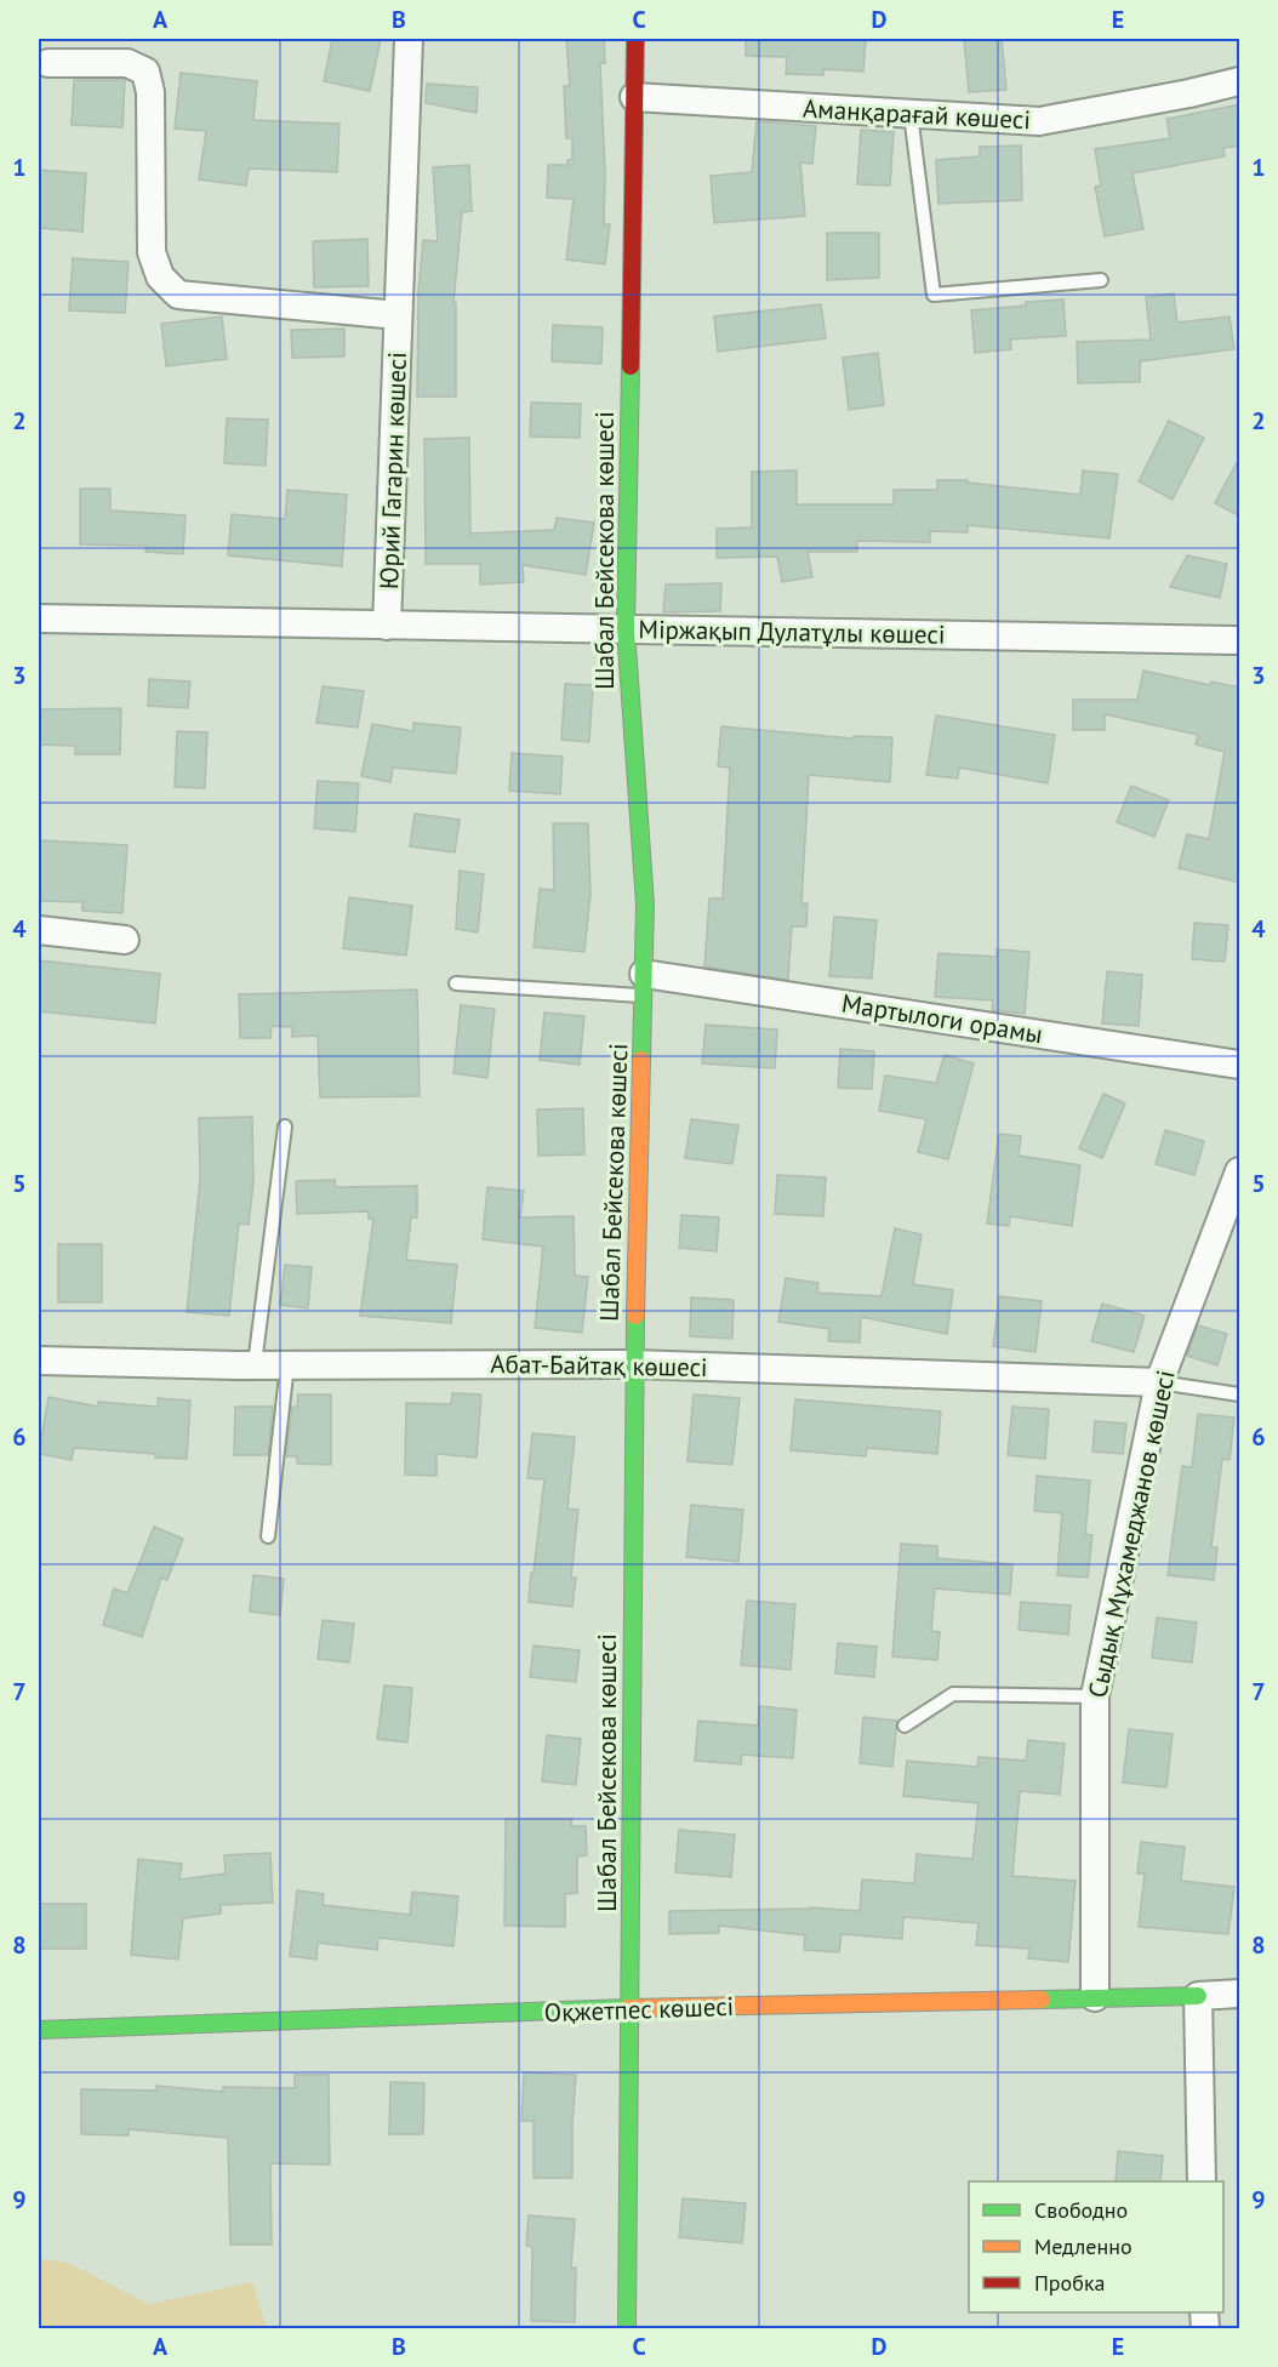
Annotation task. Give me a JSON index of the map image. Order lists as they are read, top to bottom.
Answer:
{
  "streets": {
    "main road": ["Шабал Бейсекова көшесі", "Оқжетпес көшесі"],
    "street": [
      "Аманқарағай көшесі",
      "Юрий Гагарин көшесі",
      "Міржақып Дулатұлы көшесі",
      "Мартылоги орамы",
      "Абат-Байтақ көшесі",
      "Сыдық Мұхамеджанов көшесі"
    ]
  },
  "crossings": [
    ["Аманқарағай көшесі", "Шабал Бейсекова көшесі"],
    ["Юрий Гагарин көшесі", "Міржақып Дулатұлы көшесі"],
    ["Шабал Бейсекова көшесі", "Міржақып Дулатұлы көшесі"],
    ["Шабал Бейсекова көшесі", "Мартылоги орамы"],
    ["Шабал Бейсекова көшесі", "Абат-Байтақ көшесі"],
    ["Шабал Бейсекова көшесі", "Оқжетпес көшесі"],
    ["Абат-Байтақ көшесі", "Сыдық Мұхамеджанов көшесі"],
    ["Сыдық Мұхамеджанов көшесі", "Оқжетпес көшесі"]
  ],
  "legend": ["Свободно", "Медленно", "Пробка"],
  "grid": {
    "columns": [
      "A",
      "B",
      "C",
      "D",
      "E"
    ],
    "rows": [
      "1",
      "2",
      "3",
      "4",
      "5",
      "6",
      "7",
      "8",
      "9"
    ]
  }
}
